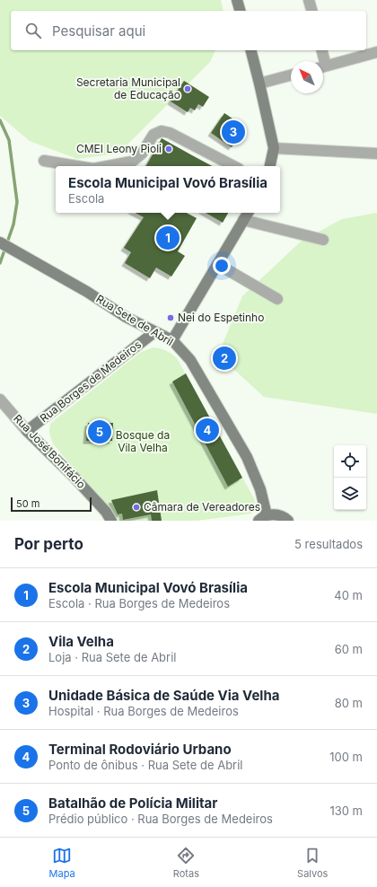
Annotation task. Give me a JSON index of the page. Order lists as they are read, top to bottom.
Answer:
{
  "streets": {
    "street": ["Rua Sete de Abril", "Rua Borges de Medeiros", "Rua José Bonifácio"]
  },
  "crossings": [
    ["Rua Sete de Abril", "Rua Borges de Medeiros"],
    ["Rua Borges de Medeiros", "Rua José Bonifácio"]
  ],
  "parks": ["Bosque da Vila Velha"],
  "places": [
    "Secretaria Municipal de Educação",
    "CMEI Leony Pioli",
    "Nei do Espetinho",
    "Câmara de Vereadores"
  ],
  "scale_bar": "50 m",
  "north": "top left",
  "page": {
    "search": "Pesquisar aqui",
    "pins": [
      "3",
      "1",
      "2",
      "4",
      "5"
    ],
    "popup": ["Escola Municipal Vovó Brasília", "Escola"],
    "scale": "50 m",
    "heading": ["Por perto", "5 resultados"],
    "list": [
      {
        "mark": "1",
        "name": "Escola Municipal Vovó Brasília",
        "note": "Escola · Rua Borges de Medeiros",
        "value": "40 m"
      },
      {
        "mark": "2",
        "name": "Vila Velha",
        "note": "Loja · Rua Sete de Abril",
        "value": "60 m"
      },
      {
        "mark": "3",
        "name": "Unidade Básica de Saúde Via Velha",
        "note": "Hospital · Rua Borges de Medeiros",
        "value": "80 m"
      },
      {
        "mark": "4",
        "name": "Terminal Rodoviário Urbano",
        "note": "Ponto de ônibus · Rua Sete de Abril",
        "value": "100 m"
      },
      {
        "mark": "5",
        "name": "Batalhão de Polícia Militar",
        "note": "Prédio público · Rua Borges de Medeiros",
        "value": "130 m"
      }
    ],
    "nav": ["Mapa", "Rotas", "Salvos"]
  }
}
